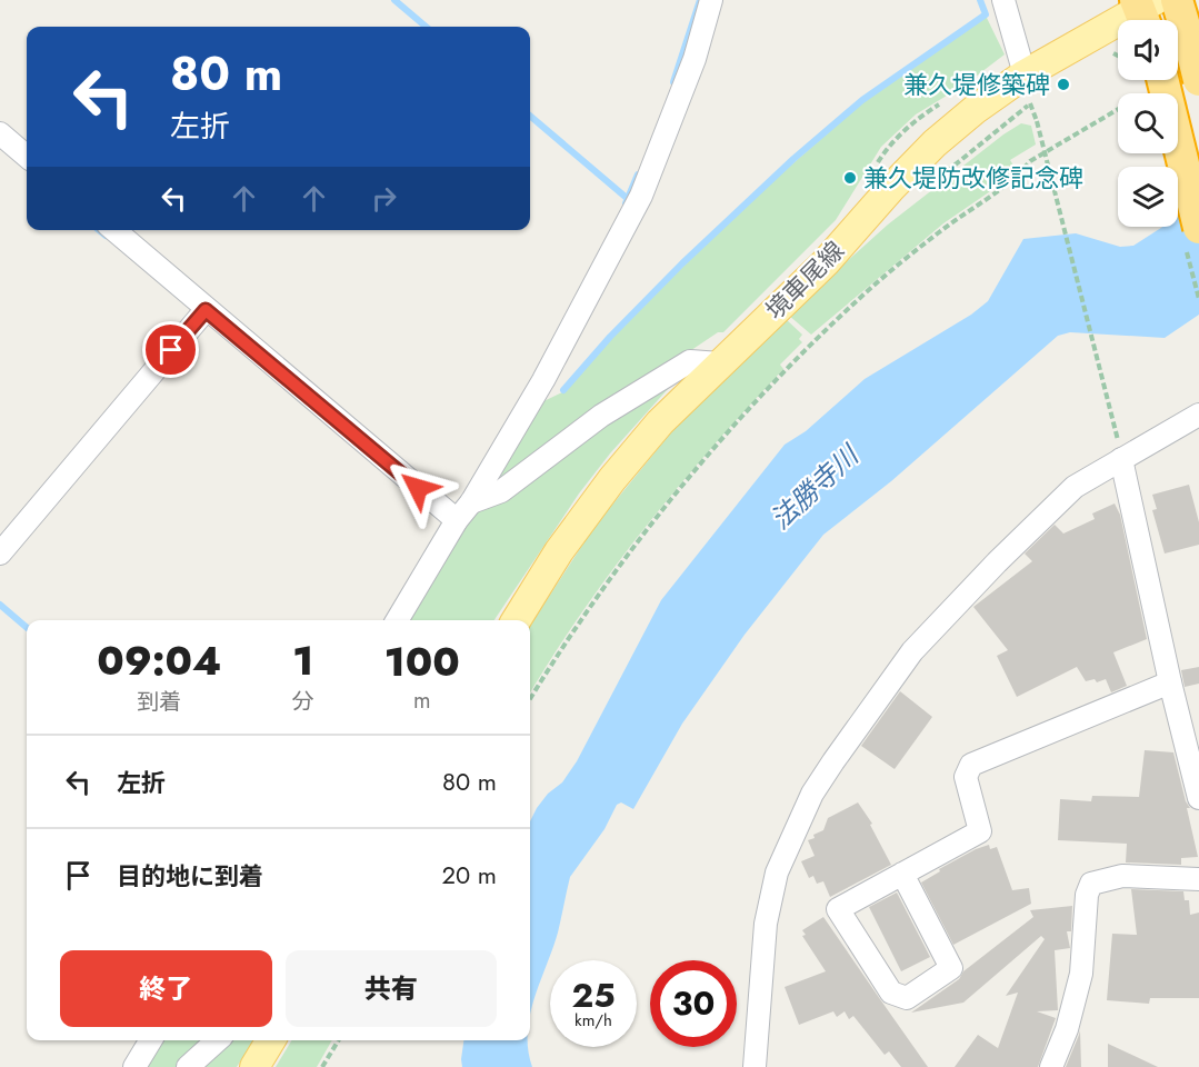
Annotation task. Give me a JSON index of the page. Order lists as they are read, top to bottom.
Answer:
{
  "streets": {
    "main road": ["境車尾線"]
  },
  "water": ["法勝寺川"],
  "places": ["兼久堤修築碑", "兼久堤防改修記念碑"],
  "page": {
    "turn": ["80 m", "左折"],
    "eta": [
      "09:04",
      "到着",
      "1",
      "分",
      "100",
      "m"
    ],
    "list": [
      {
        "name": "左折",
        "value": "80 m"
      },
      {
        "name": "目的地に到着",
        "value": "20 m"
      }
    ],
    "buttons": ["終了", "共有"],
    "speed": "25 km/h",
    "limit": "30"
  }
}
